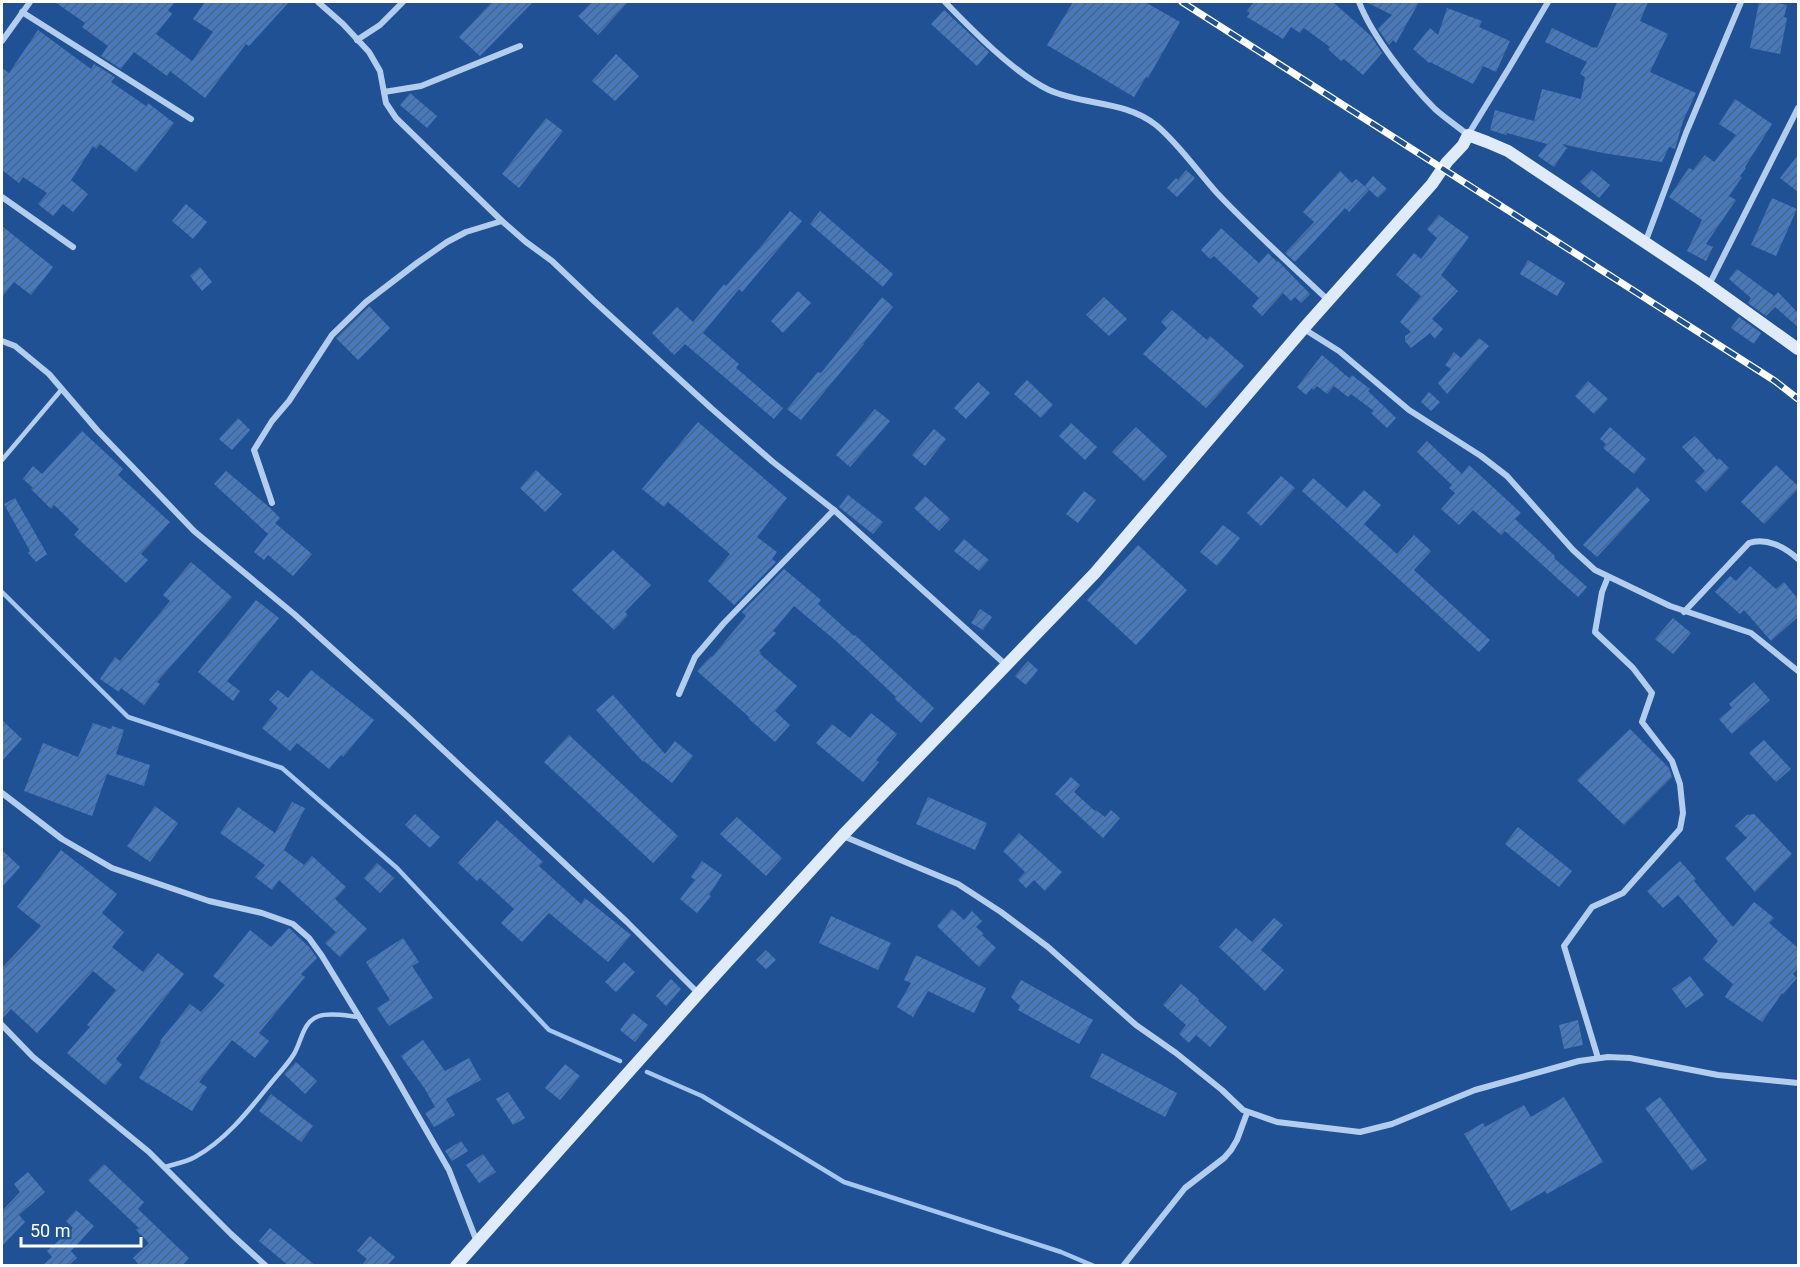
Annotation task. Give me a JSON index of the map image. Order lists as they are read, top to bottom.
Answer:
{
  "scale_bar": "50 m"
}
